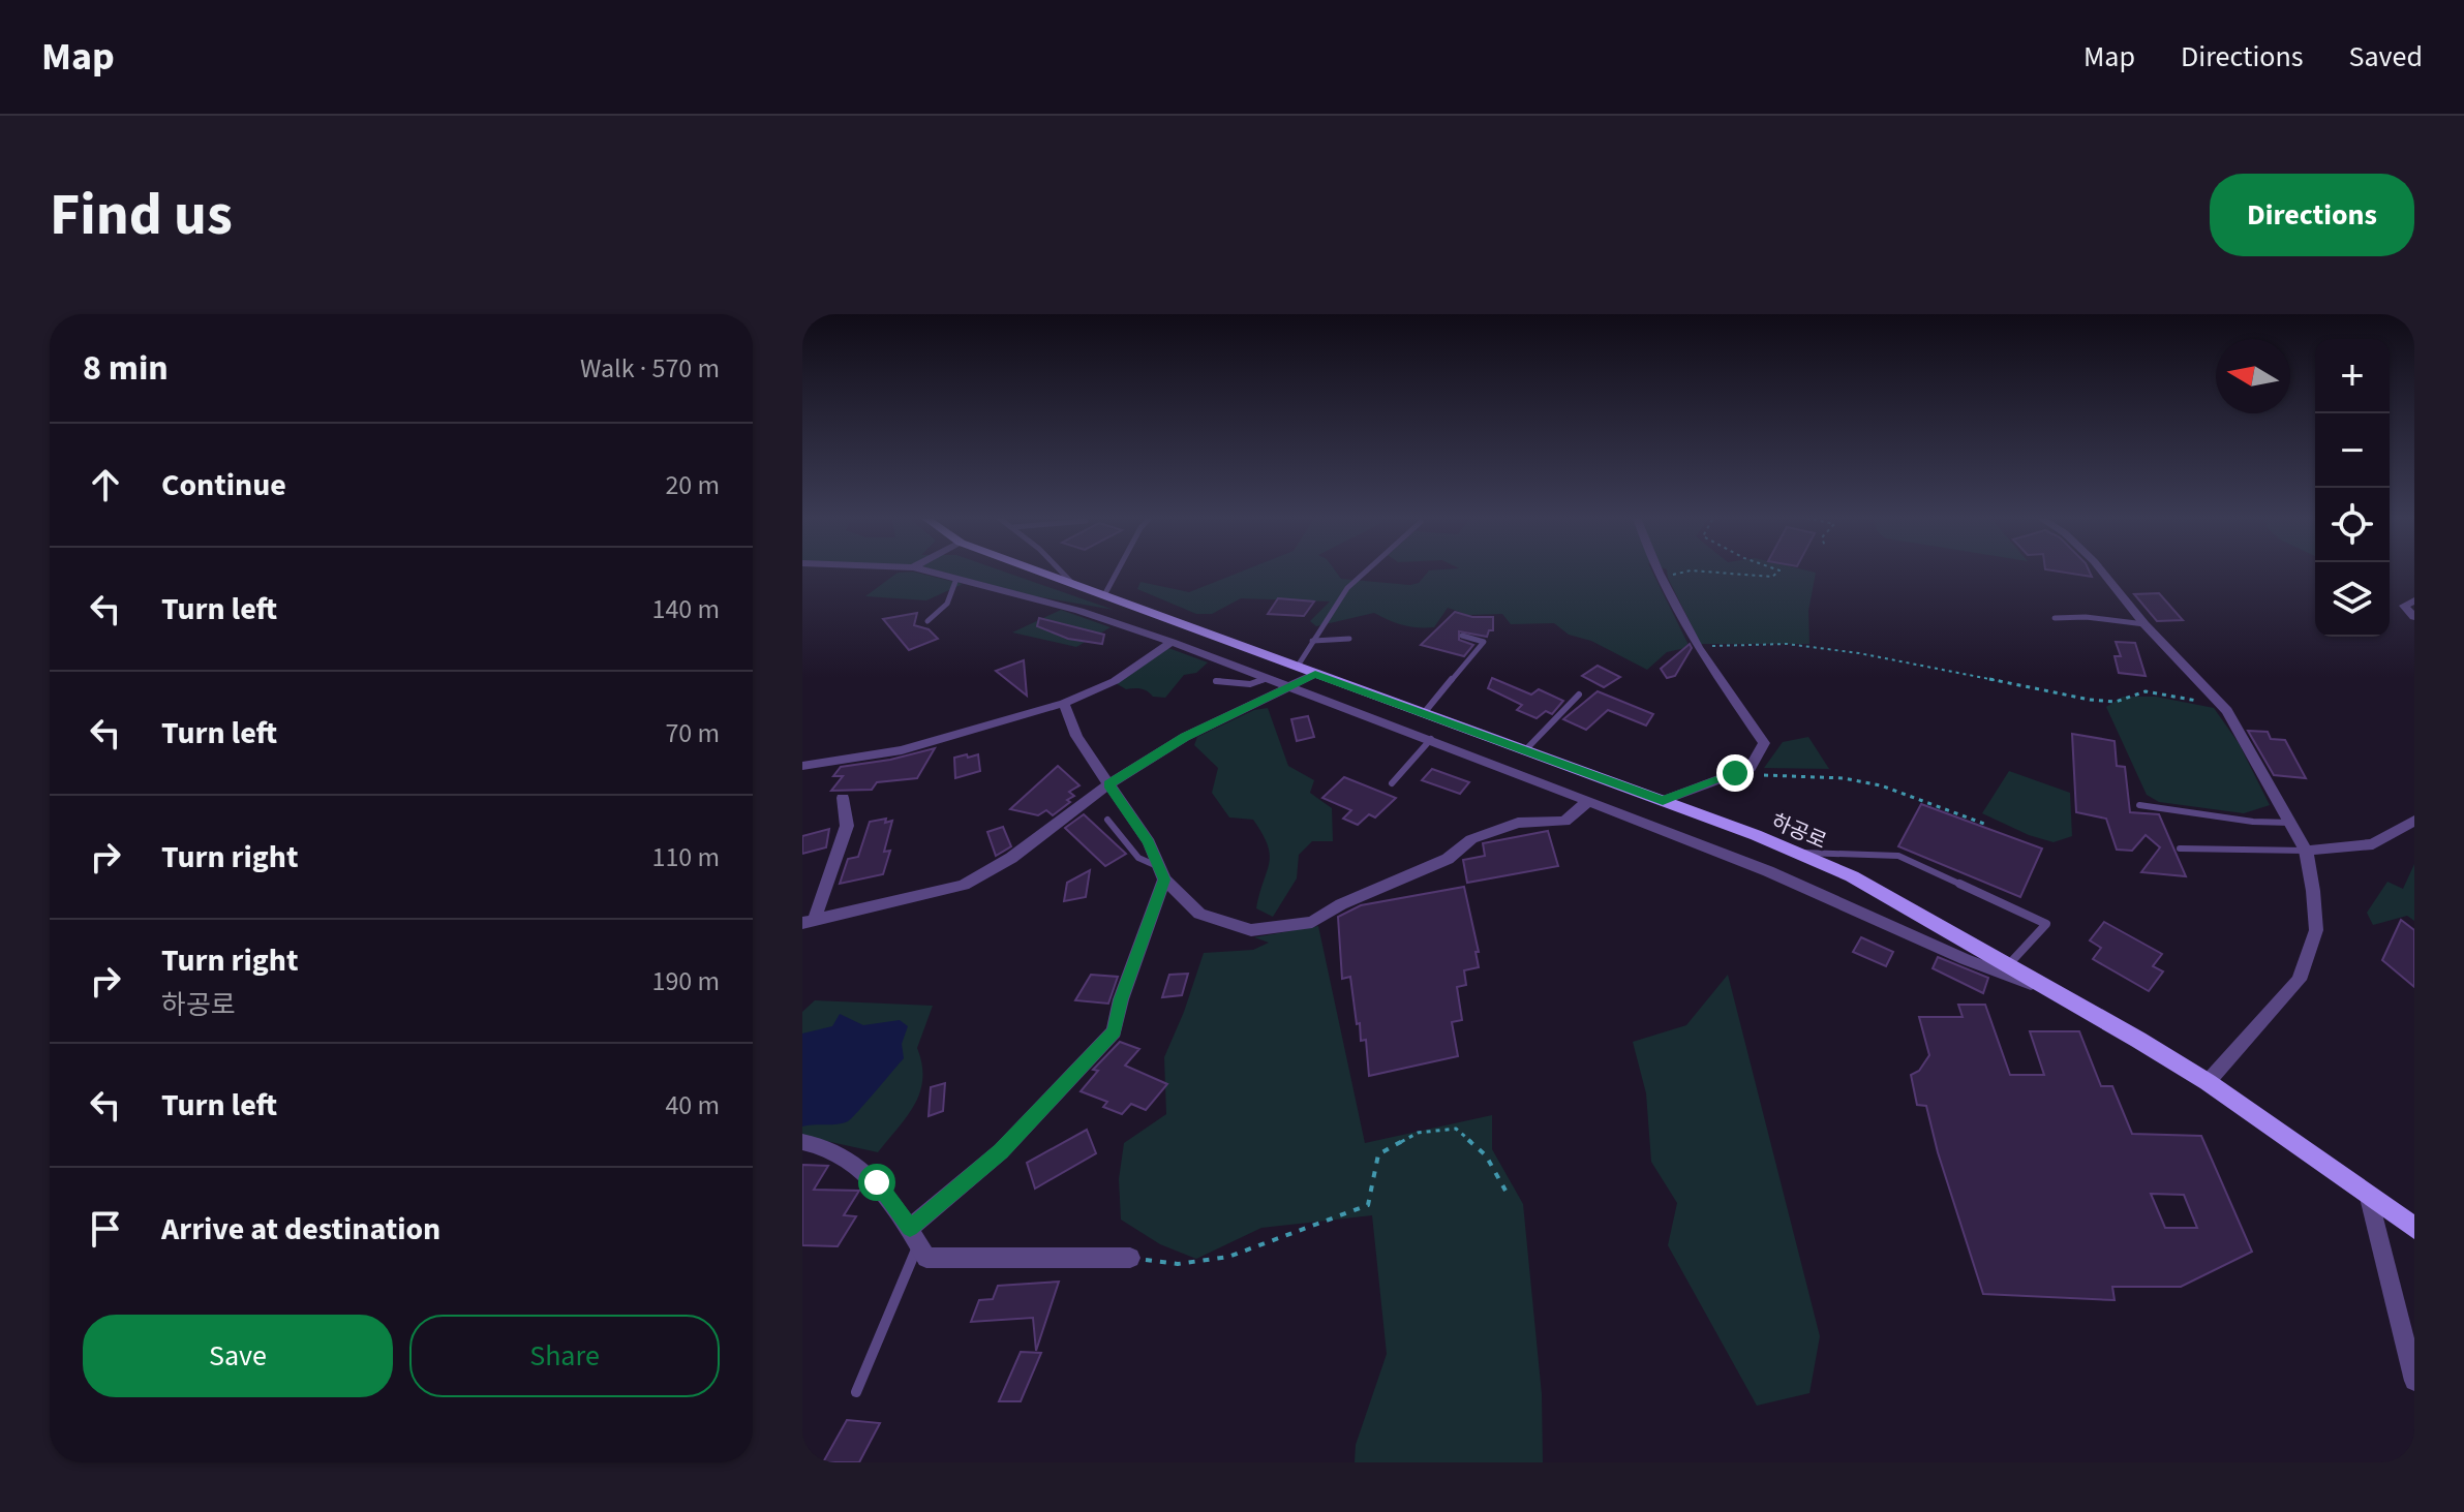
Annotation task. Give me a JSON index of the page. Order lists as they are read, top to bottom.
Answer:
{
  "streets": {
    "main road": ["하공로"]
  },
  "north": "left",
  "page": {
    "header": "Map",
    "nav": ["Map", "Directions", "Saved"],
    "buttons": [
      "Directions",
      ["Save", "Share"]
    ],
    "title": "Find us",
    "heading": ["8 min", "Walk · 570 m"],
    "map_buttons": ["+", "−"],
    "list": [
      ["Continue", "20 m"],
      ["Turn left", "140 m"],
      ["Turn left", "70 m"],
      ["Turn right", "110 m"],
      ["Turn right", "하공로", "190 m"],
      ["Turn left", "40 m"],
      "Arrive at destination"
    ]
  }
}
